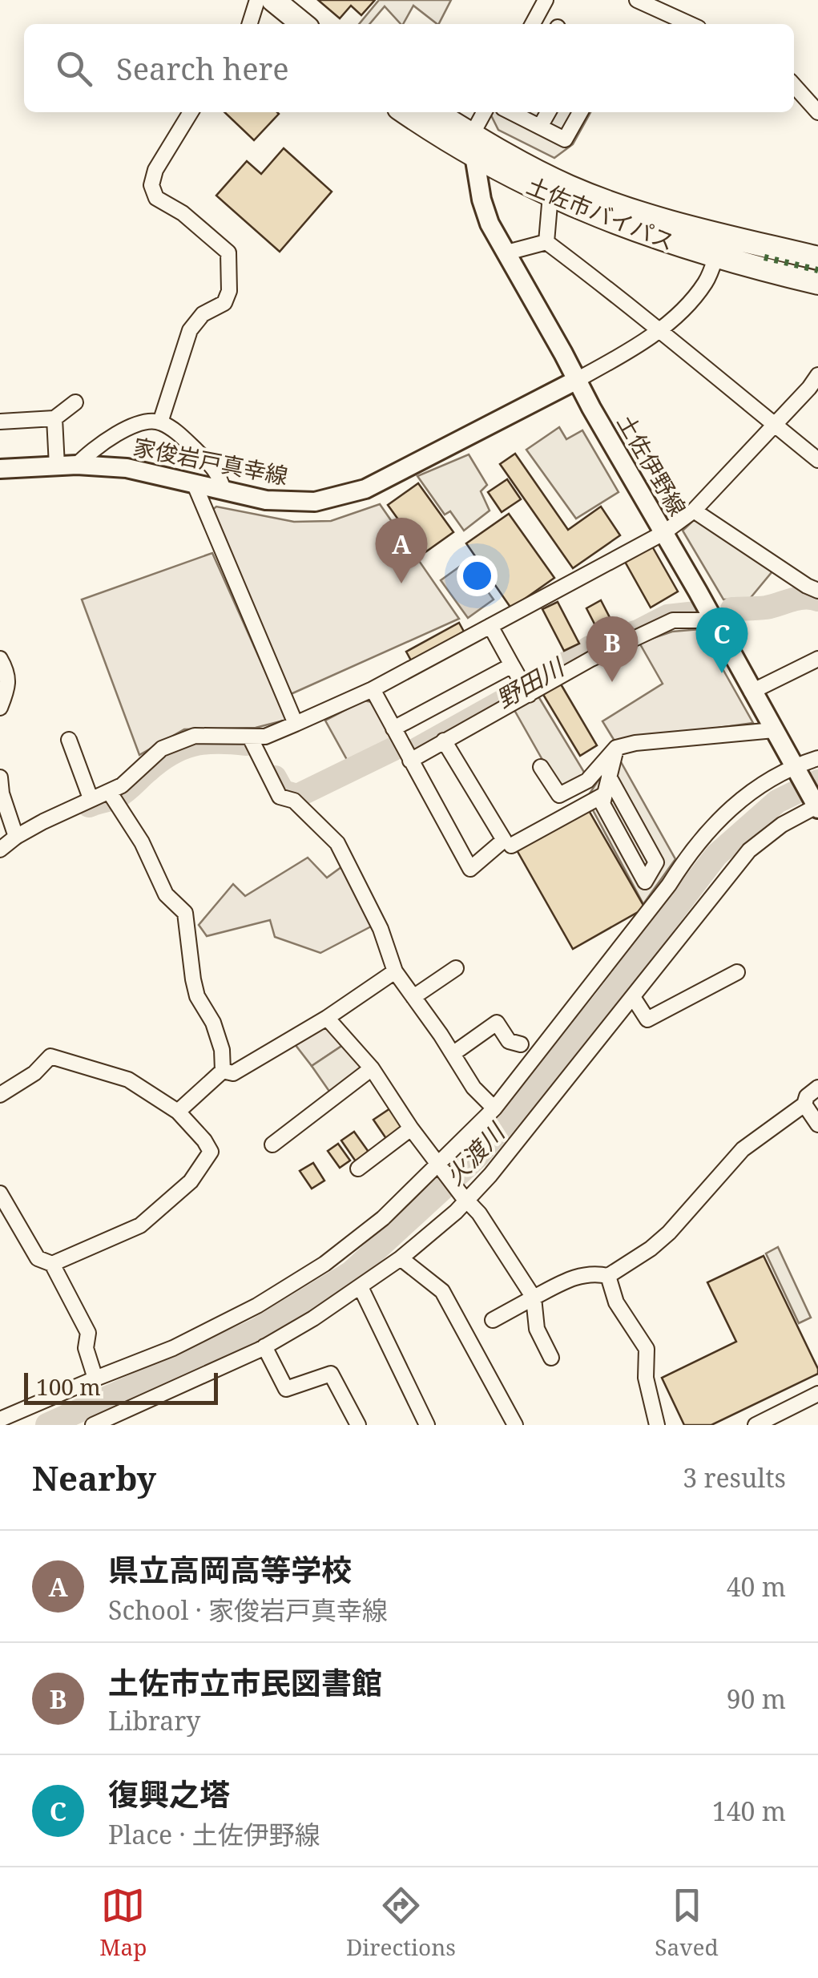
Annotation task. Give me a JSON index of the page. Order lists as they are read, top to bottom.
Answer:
{
  "streets": {
    "highway": ["土佐市バイパス"],
    "main road": ["家俊岩戸真幸線", "土佐伊野線"]
  },
  "crossings": [
    ["土佐市バイパス", "土佐伊野線"],
    ["家俊岩戸真幸線", "土佐伊野線"]
  ],
  "water": ["野田川", "火渡川"],
  "scale_bar": "100 m",
  "page": {
    "search": "Search here",
    "pins": ["A", "C", "B"],
    "scale": "100 m",
    "heading": ["Nearby", "3 results"],
    "list": [
      {
        "mark": "A",
        "name": "県立高岡高等学校",
        "note": "School · 家俊岩戸真幸線",
        "value": "40 m"
      },
      {
        "mark": "B",
        "name": "土佐市立市民図書館",
        "note": "Library",
        "value": "90 m"
      },
      {
        "mark": "C",
        "name": "復興之塔",
        "note": "Place · 土佐伊野線",
        "value": "140 m"
      }
    ],
    "nav": ["Map", "Directions", "Saved"]
  }
}
